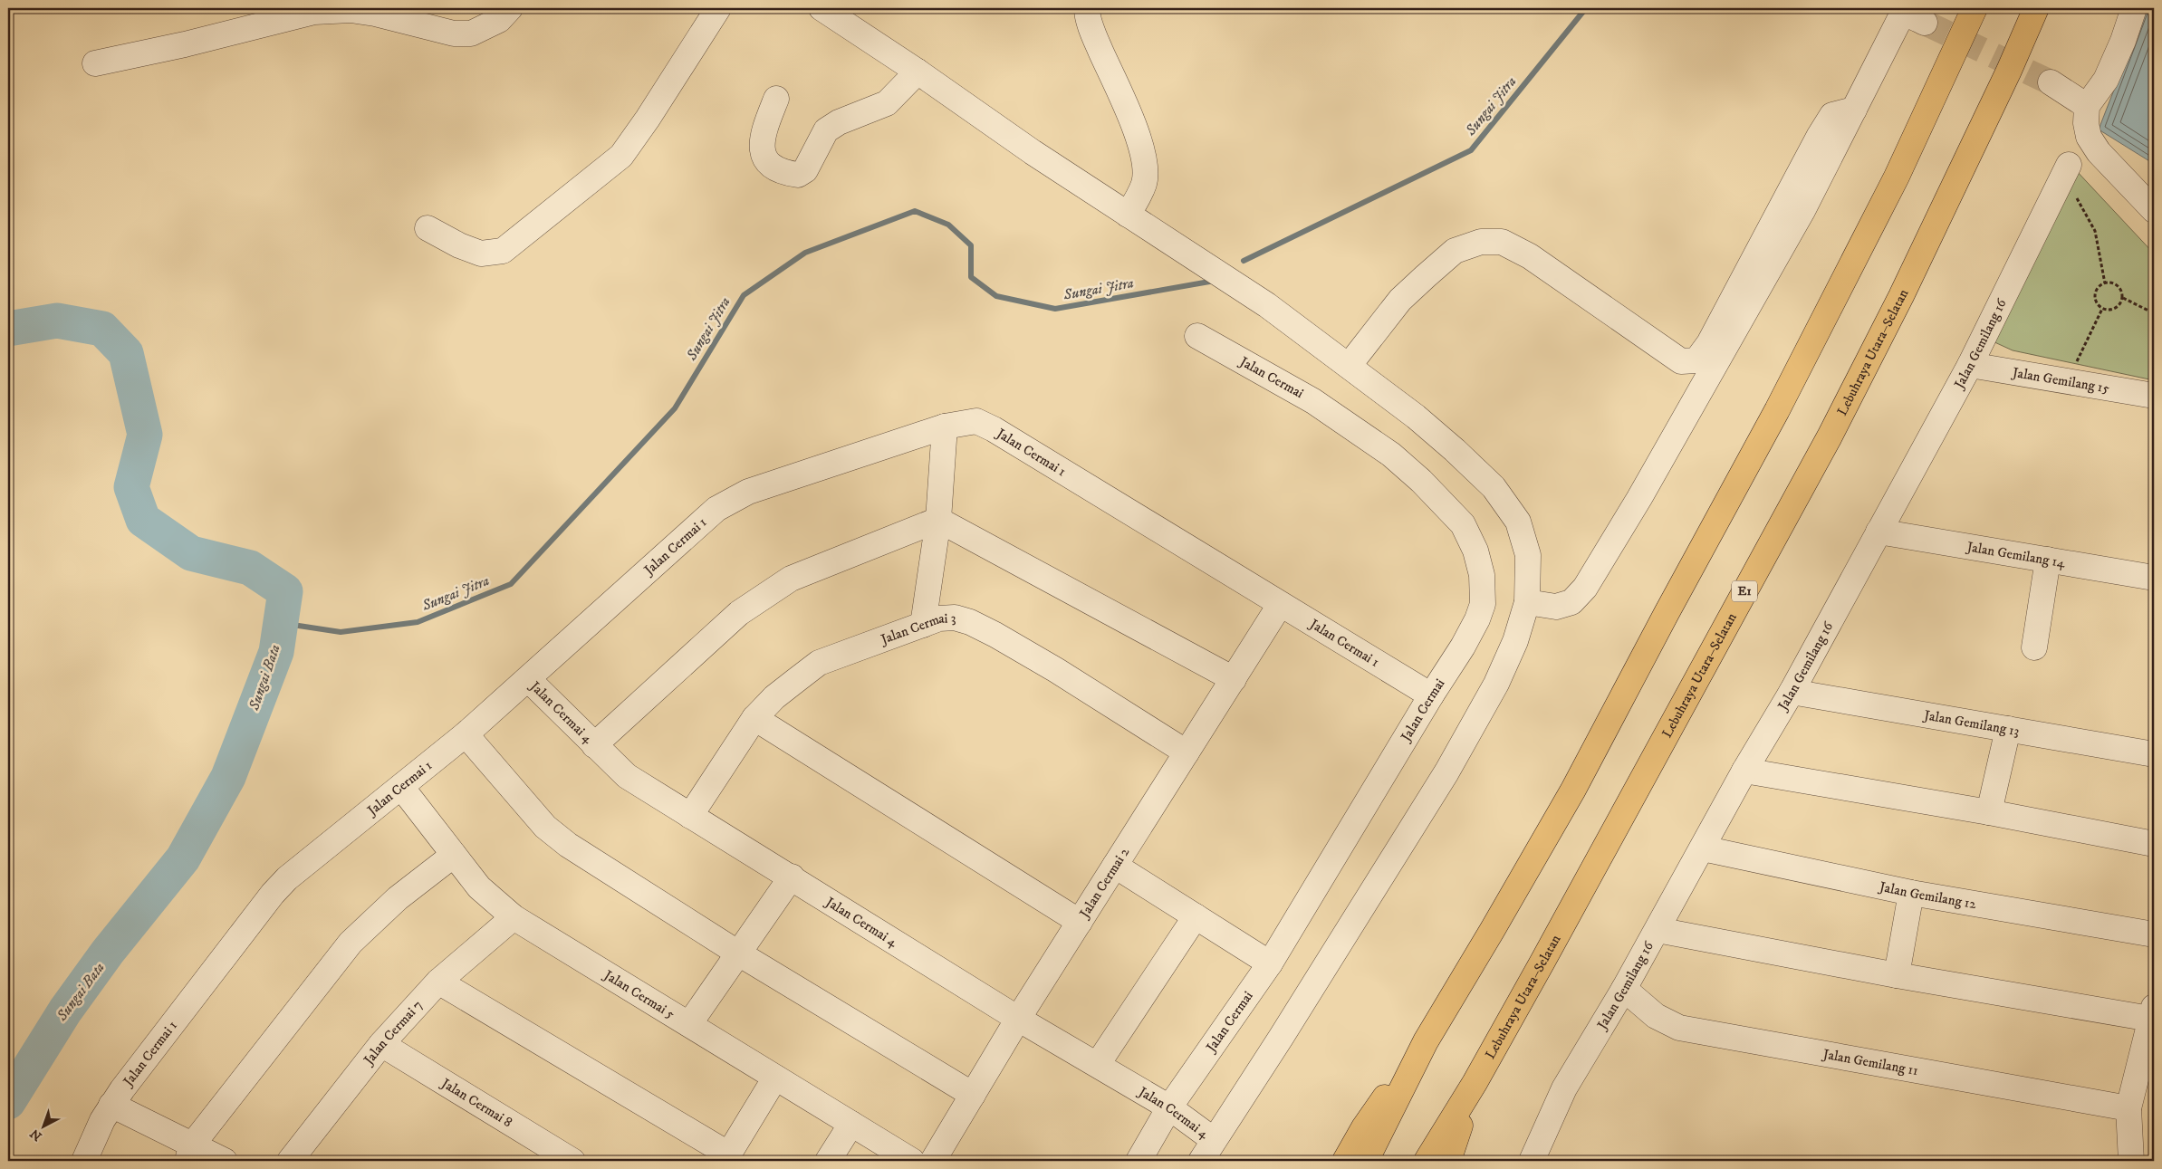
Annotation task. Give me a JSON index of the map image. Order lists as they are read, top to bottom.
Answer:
{
  "streets": {
    "highway": ["Lebuhraya Utara–Selatan", "E1"],
    "street": [
      "Jalan Gemilang 16",
      "Jalan Cermai",
      "Jalan Gemilang 15",
      "Jalan Cermai 1",
      "Jalan Gemilang 14",
      "Jalan Cermai 3",
      "Jalan Cermai 4",
      "Jalan Gemilang 13",
      "Jalan Cermai 2",
      "Jalan Gemilang 12",
      "Jalan Cermai 5",
      "Jalan Cermai 7",
      "Jalan Gemilang 11",
      "Jalan Cermai 8"
    ]
  },
  "crossings": [
    ["Jalan Gemilang 16", "Jalan Gemilang 15"],
    ["Jalan Gemilang 16", "Jalan Gemilang 14"],
    ["Jalan Gemilang 16", "Jalan Gemilang 13"],
    ["Jalan Gemilang 16", "Jalan Gemilang 12"],
    ["Jalan Gemilang 16", "Jalan Gemilang 11"],
    ["Jalan Cermai", "Jalan Cermai 1"],
    ["Jalan Cermai", "Jalan Cermai 4"],
    ["Jalan Cermai 1", "Jalan Cermai 4"],
    ["Jalan Cermai 1", "Jalan Cermai 2"],
    ["Jalan Cermai 1", "Jalan Cermai 5"],
    ["Jalan Cermai 3", "Jalan Cermai 4"],
    ["Jalan Cermai 3", "Jalan Cermai 2"],
    ["Jalan Cermai 4", "Jalan Cermai 2"],
    ["Jalan Cermai 5", "Jalan Cermai 7"],
    ["Jalan Cermai 7", "Jalan Cermai 8"]
  ],
  "water": ["Sungai Jitra", "Sungai Bata"],
  "north": "bottom left"
}
